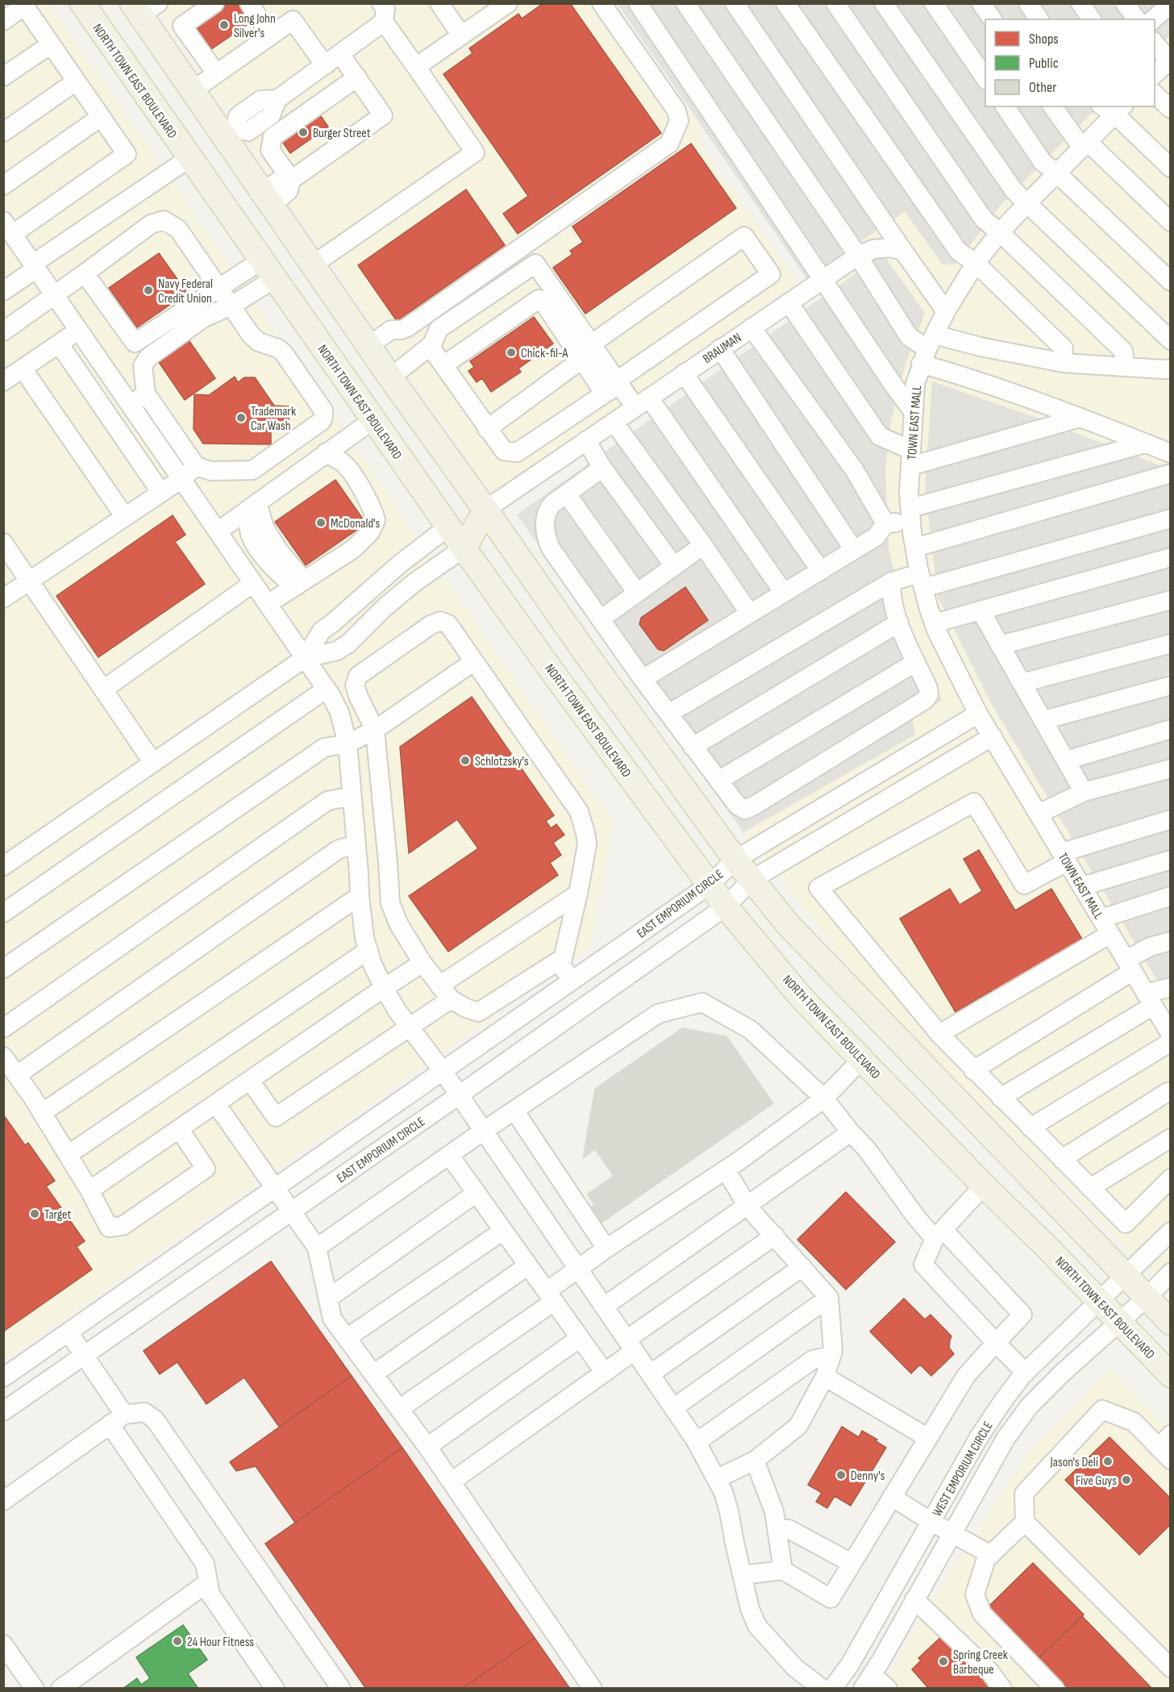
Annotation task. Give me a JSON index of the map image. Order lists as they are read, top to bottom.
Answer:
{
  "streets": {
    "main road": ["NORTH TOWN EAST BOULEVARD"],
    "street": [
      "BRAUMAN",
      "TOWN EAST MALL",
      "EAST EMPORIUM CIRCLE",
      "WEST EMPORIUM CIRCLE"
    ]
  },
  "crossings": [
    ["NORTH TOWN EAST BOULEVARD", "EAST EMPORIUM CIRCLE"],
    ["NORTH TOWN EAST BOULEVARD", "WEST EMPORIUM CIRCLE"]
  ],
  "places": [
    "Long John Silver's",
    "Burger Street",
    "Navy Federal Credit Union",
    "Chick-fil-A",
    "Trademark Car Wash",
    "McDonald's",
    "Schlotzsky's",
    "Target",
    "Jason's Deli",
    "Denny's",
    "Five Guys",
    "24 Hour Fitness",
    "Spring Creek Barbeque"
  ],
  "legend": ["Shops", "Public", "Other"]
}
